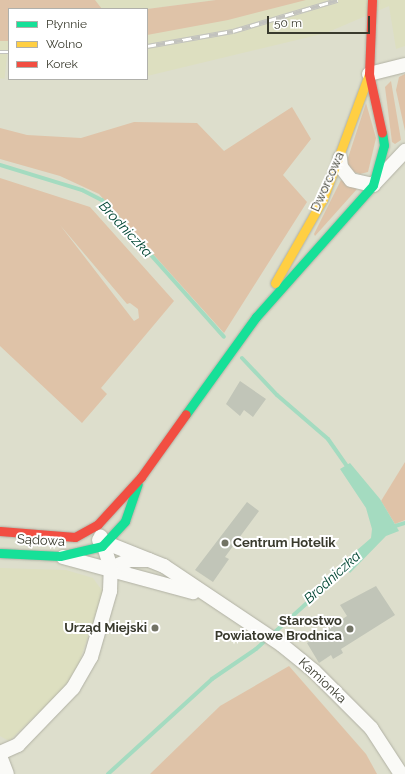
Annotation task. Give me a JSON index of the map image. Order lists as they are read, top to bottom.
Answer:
{
  "streets": {
    "street": ["Dworcowa", "Sądowa", "Kamionka"]
  },
  "crossings": [
    ["Dworcowa", "Sądowa"],
    ["Dworcowa", "Kamionka"],
    ["Sądowa", "Kamionka"]
  ],
  "water": ["Brodniczka"],
  "places": ["Centrum Hotelik", "Urząd Miejski", "Starostwo Powiatowe Brodnica"],
  "legend": ["Płynnie", "Wolno", "Korek"],
  "scale_bar": "50 m"
}
